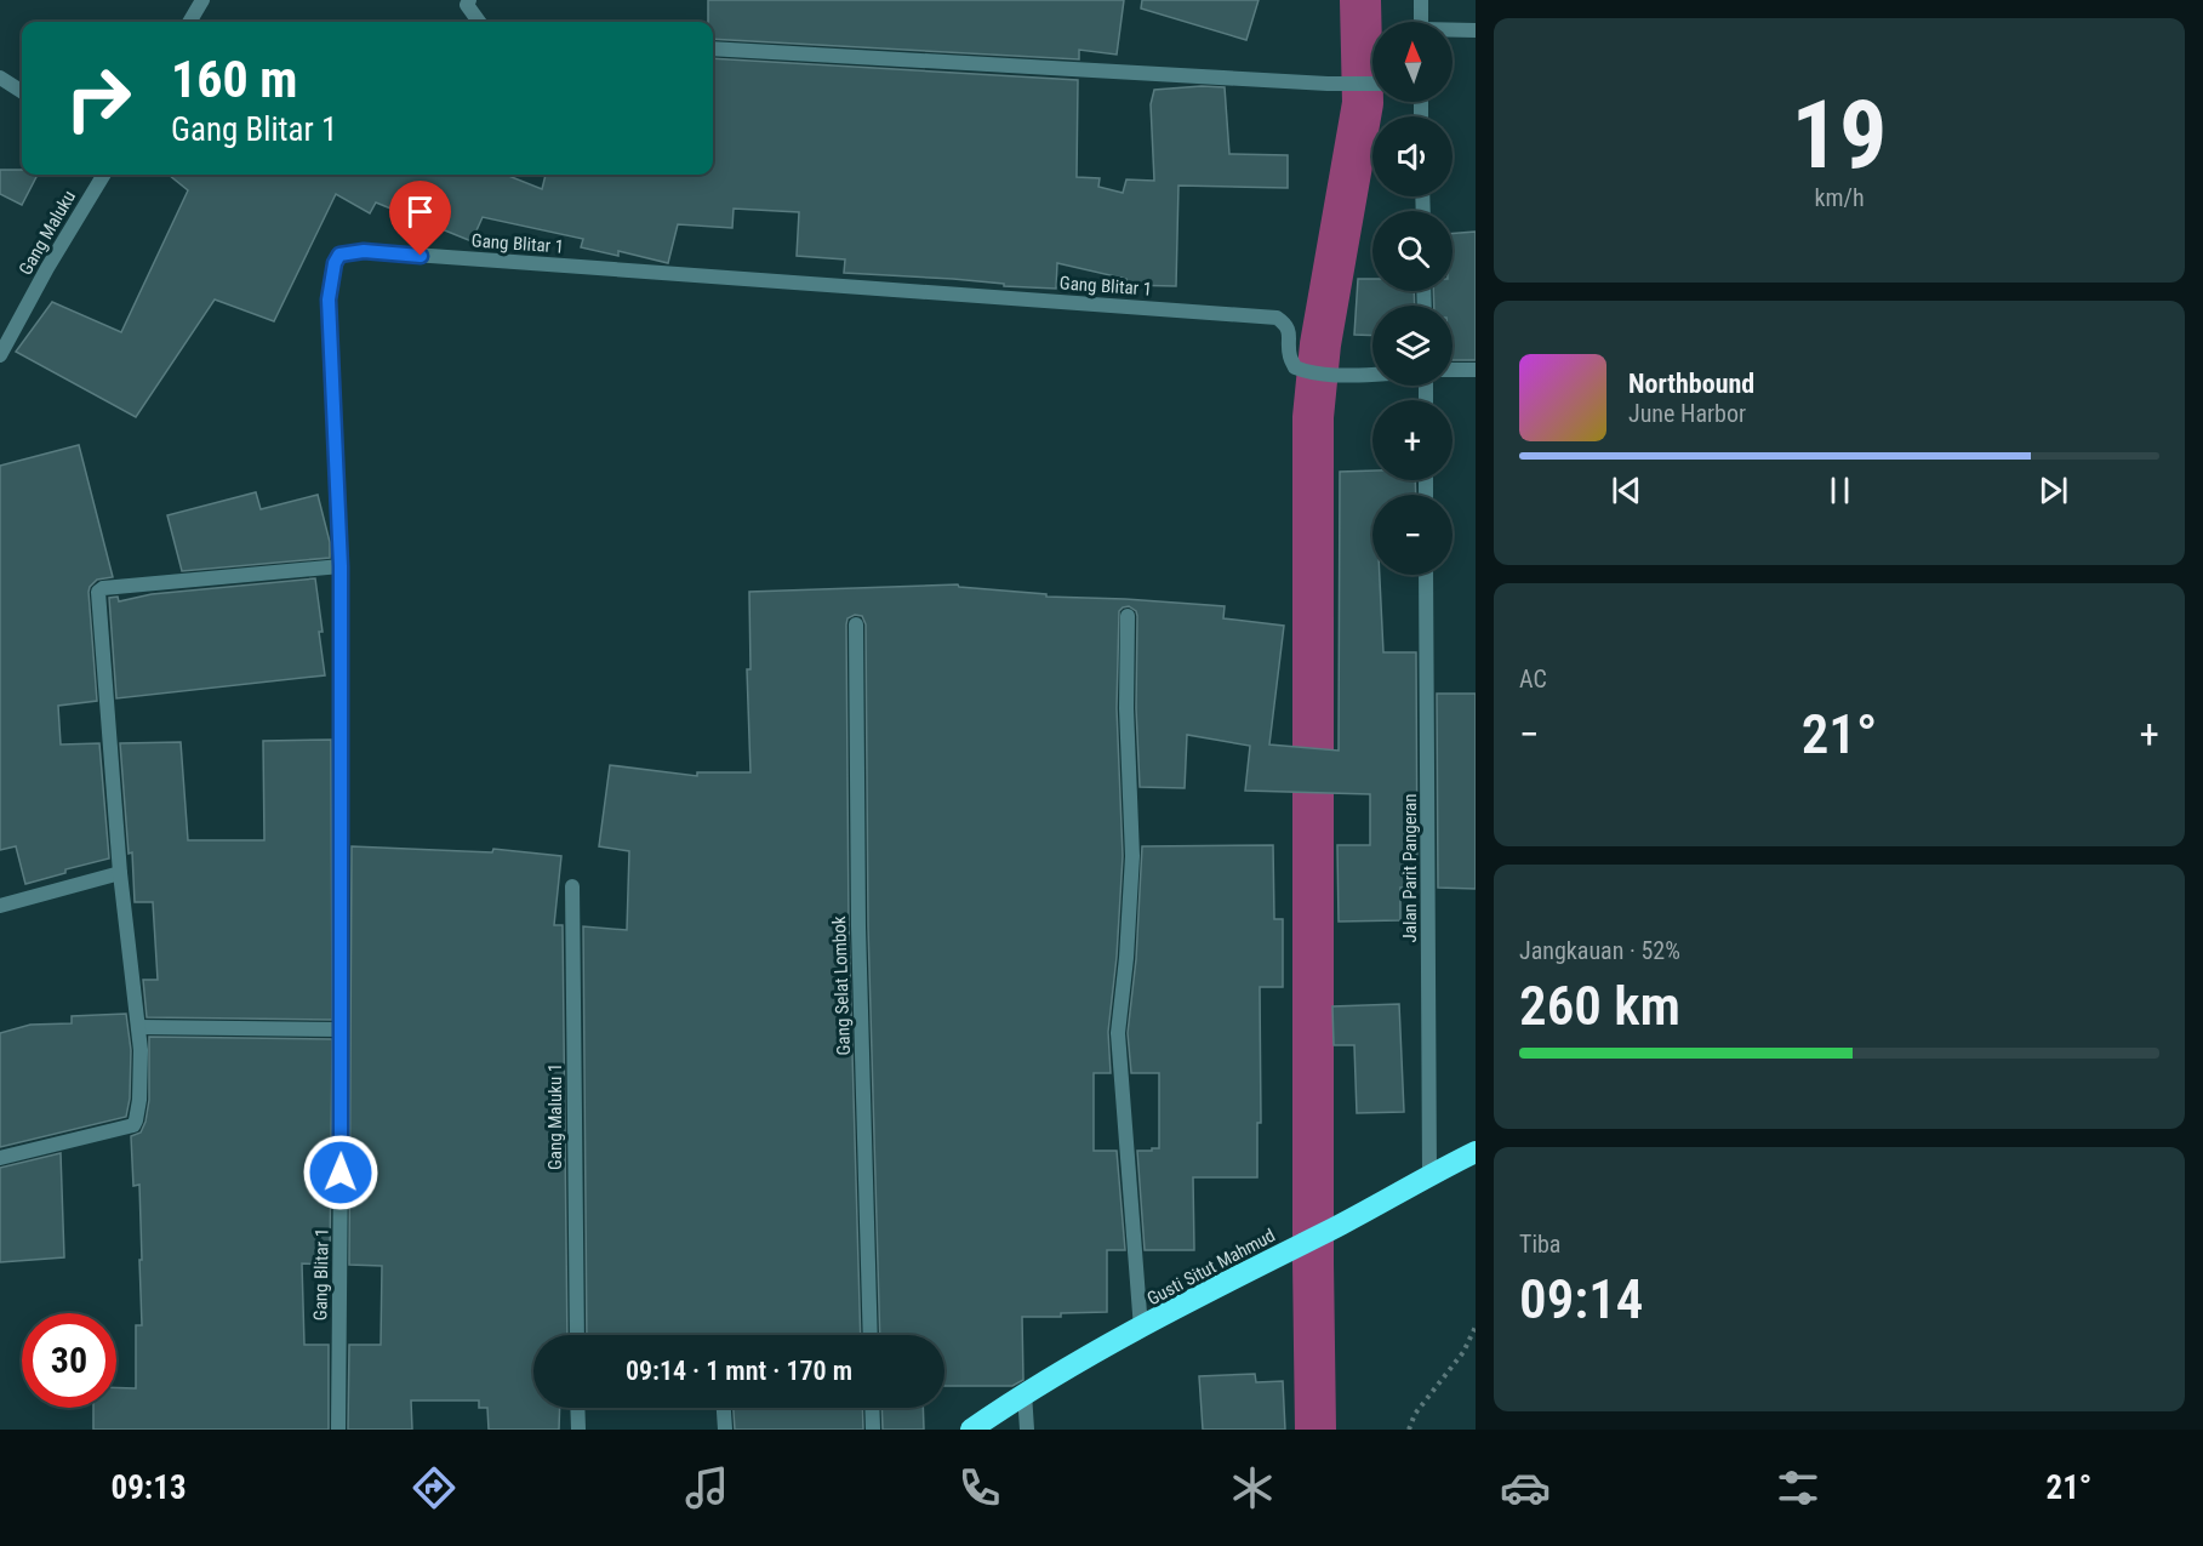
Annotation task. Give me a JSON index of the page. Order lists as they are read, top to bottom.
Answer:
{
  "streets": {
    "highway": ["Gusti Situt Mahmud"],
    "street": [
      "Gang Maluku",
      "Gang Blitar 1",
      "Jalan Parit Pangeran",
      "Gang Selat Lombok",
      "Gang Maluku 1"
    ]
  },
  "crossings": [
    ["Jalan Parit Pangeran", "Gusti Situt Mahmud"]
  ],
  "north": "top",
  "page": {
    "tile": [
      ["19", "km/h"],
      "AC",
      ["Jangkauan · 52%", "260 km"],
      ["Tiba", "09:14"]
    ],
    "map_buttons": ["+", "−"],
    "turn": ["160 m", "Gang Blitar 1"],
    "song": ["Northbound", "June Harbor"],
    "heat": ["−", "21°", "+"],
    "limit": "30",
    "trip": "09:14 · 1 mnt · 170 m",
    "tabs": ["09:13", "21°"]
  }
}
